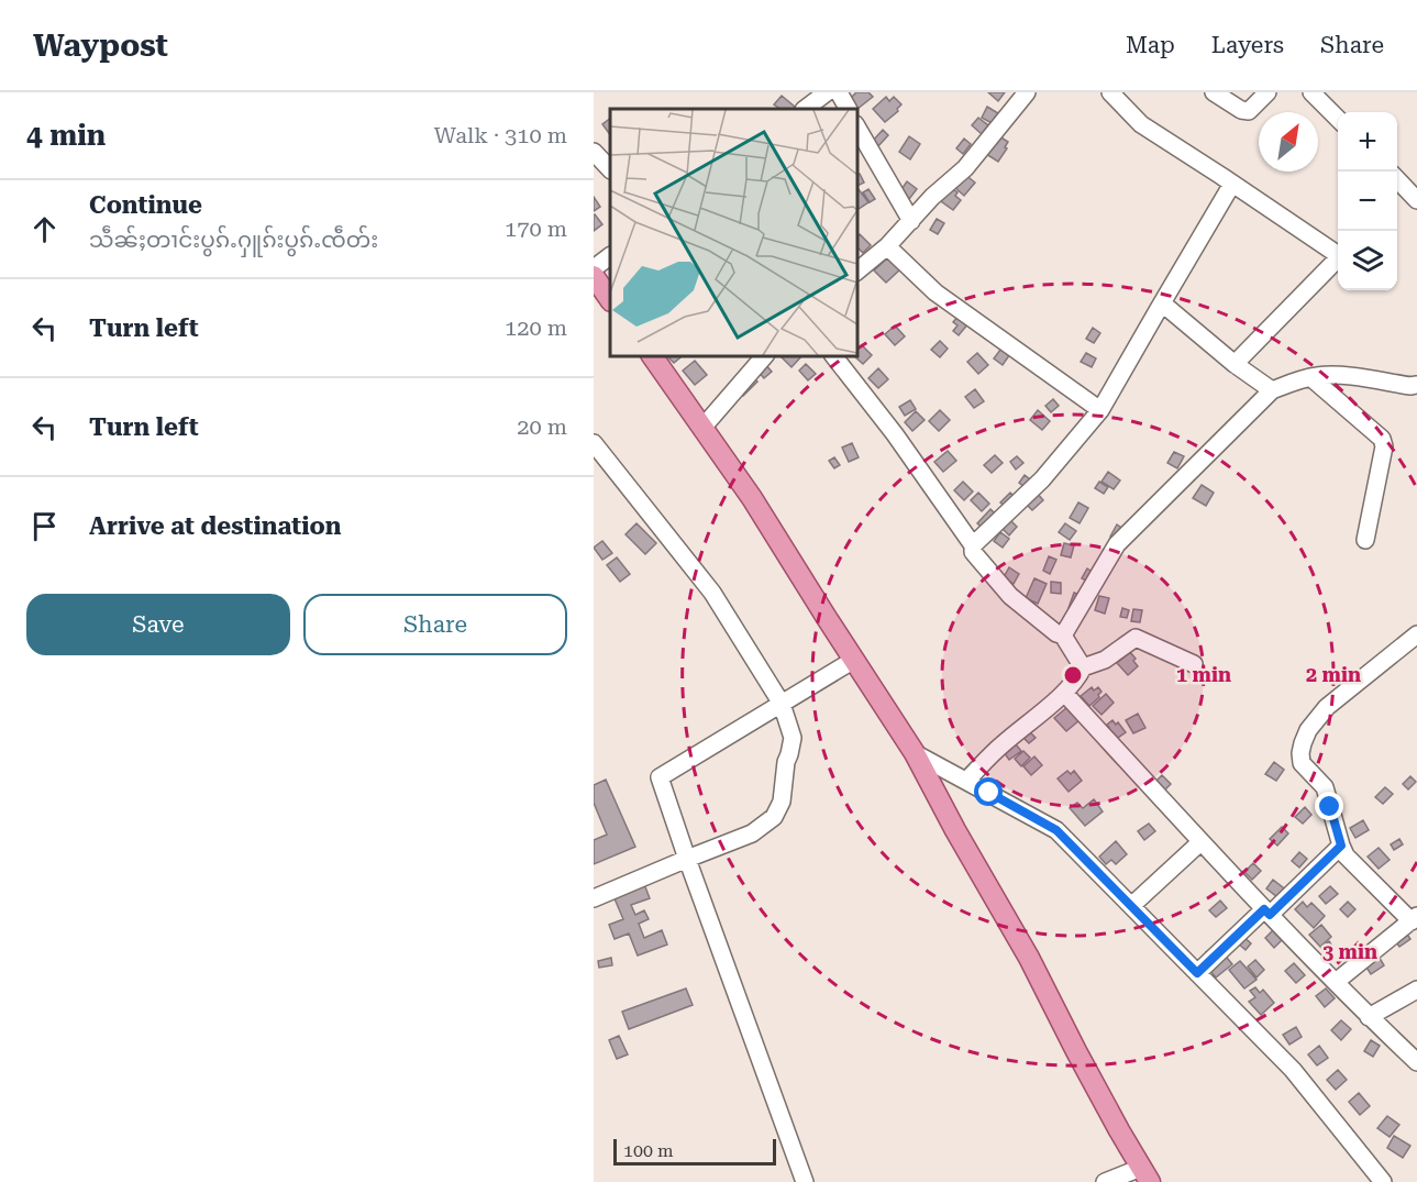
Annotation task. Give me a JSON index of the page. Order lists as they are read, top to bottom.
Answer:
{
  "scale_bar": "100 m",
  "north": "top right",
  "page": {
    "header": "Waypost",
    "nav": ["Map", "Layers", "Share"],
    "heading": ["4 min", "Walk · 310 m"],
    "map_buttons": ["+", "−"],
    "list": [
      ["Continue", "သဵၼ်ႈတၢင်းပွၵ်ႉႁူၵ်းပွၵ်ႉၸဵတ်း", "170 m"],
      ["Turn left", "120 m"],
      ["Turn left", "20 m"],
      "Arrive at destination"
    ],
    "buttons": ["Save", "Share"],
    "scale": "100 m"
  },
  "rings": ["1 min", "2 min", "3 min"]
}
